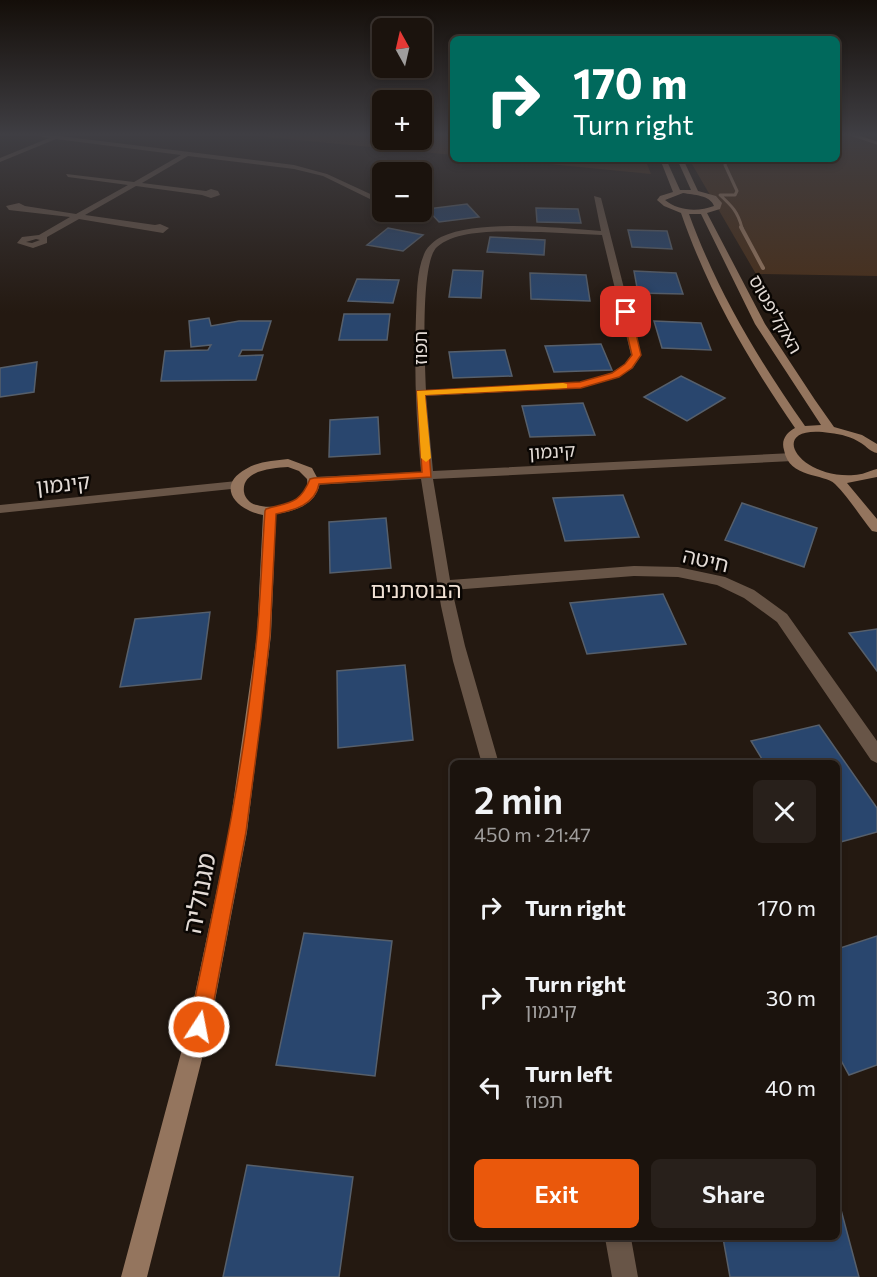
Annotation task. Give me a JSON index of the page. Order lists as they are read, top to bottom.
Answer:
{
  "streets": {
    "main road": ["האקליפטוס", "מגנוליה"],
    "street": ["תפוז", "קינמון", "חיטה"]
  },
  "crossings": [
    ["תפוז", "קינמון"],
    ["תפוז", "חיטה"],
    ["קינמון", "מגנוליה"]
  ],
  "districts": ["הבוסתנים"],
  "north": "top",
  "page": {
    "map_buttons": ["+", "−"],
    "turn": ["170 m", "Turn right"],
    "heading": ["2 min", "450 m · 21:47"],
    "list": [
      {
        "name": "Turn right",
        "value": "170 m"
      },
      {
        "name": "Turn right",
        "note": "קינמון",
        "value": "30 m"
      },
      {
        "name": "Turn left",
        "note": "תפוז",
        "value": "40 m"
      }
    ],
    "buttons": ["Exit", "Share"]
  }
}
